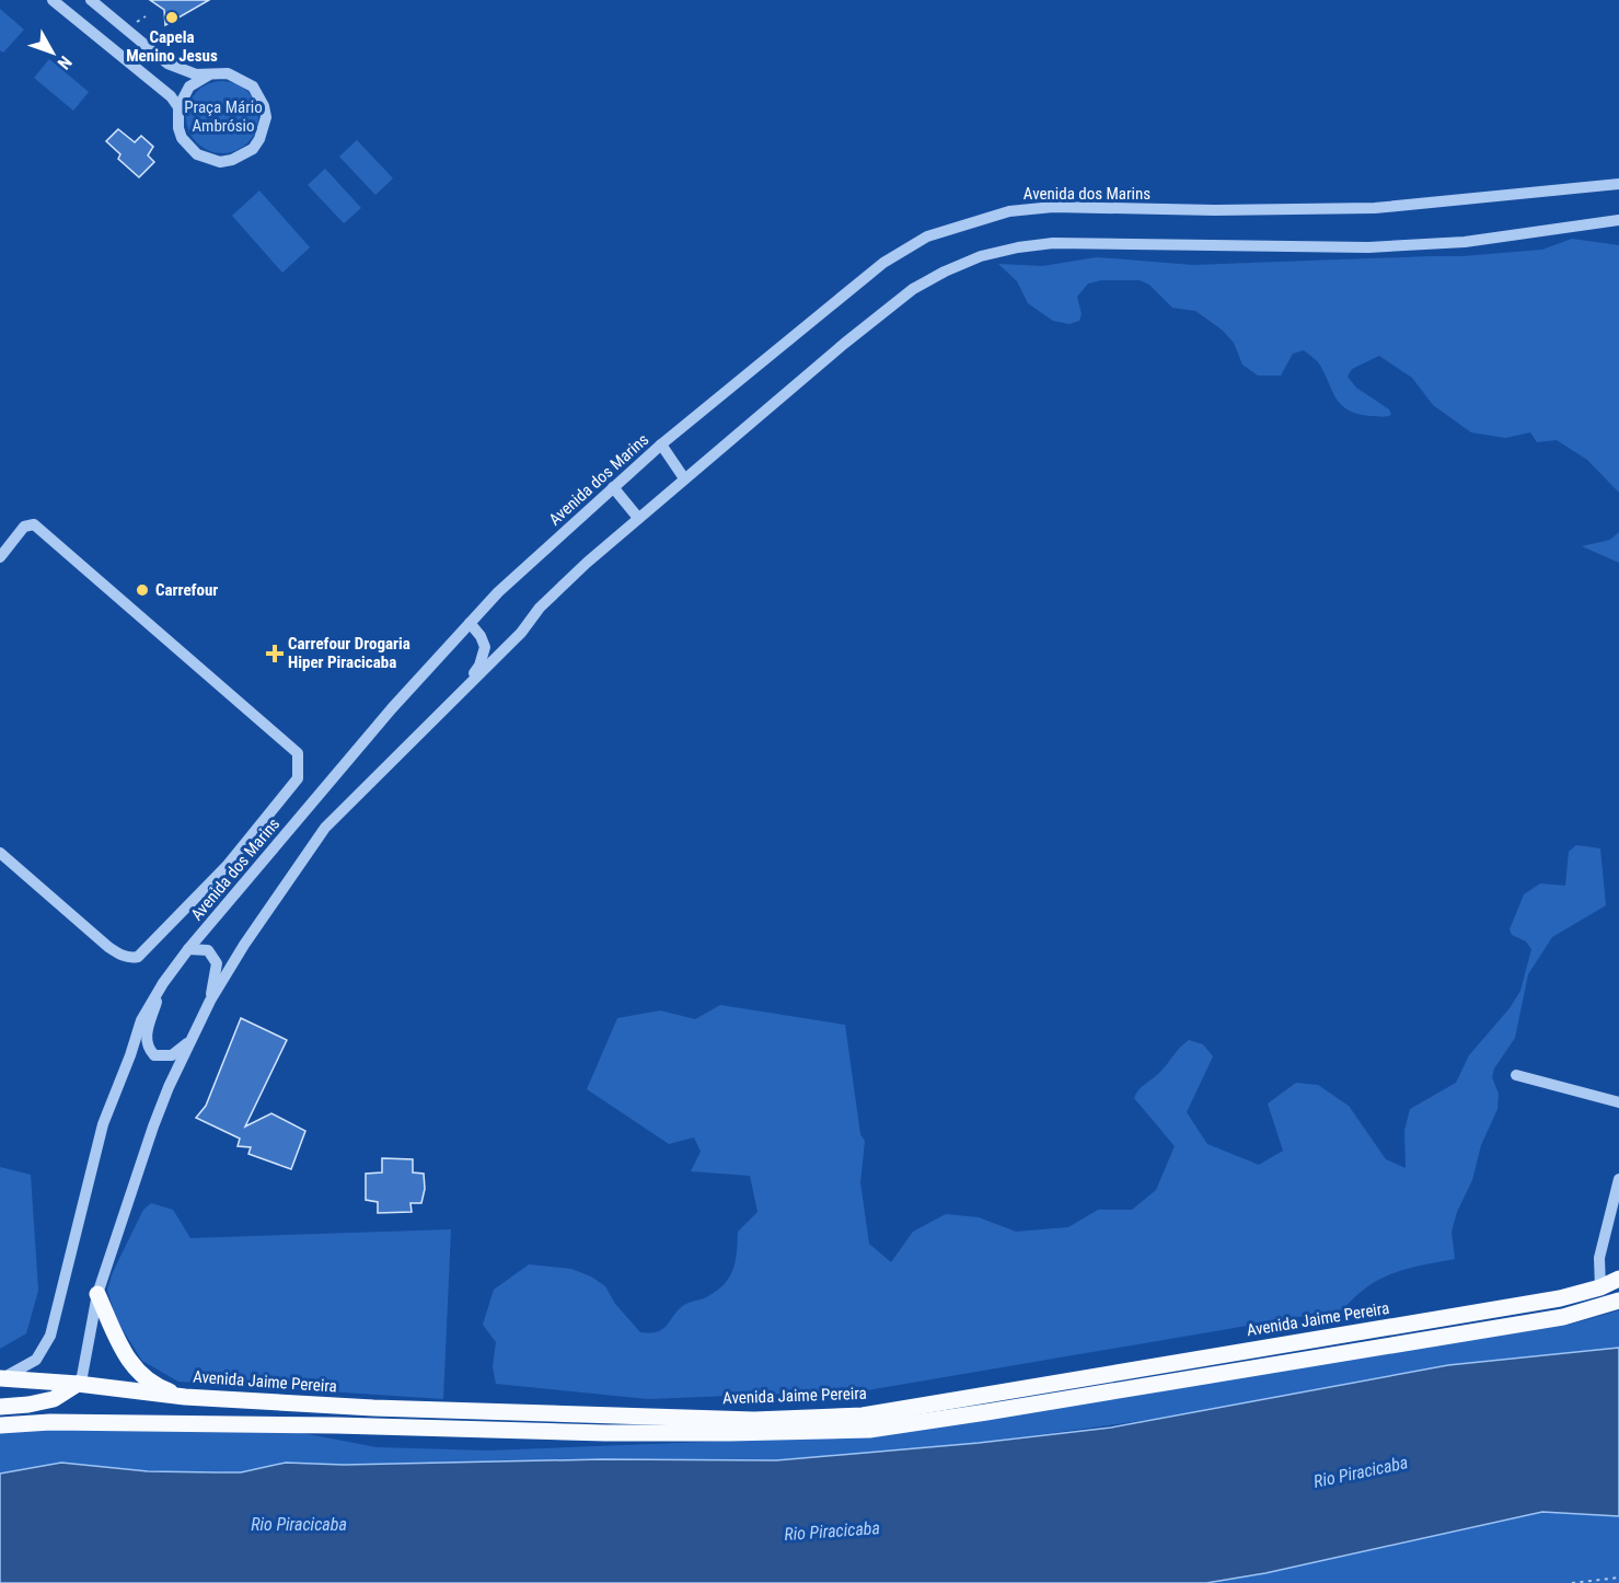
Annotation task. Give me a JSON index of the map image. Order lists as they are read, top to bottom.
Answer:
{
  "streets": {
    "main road": ["Avenida Jaime Pereira"],
    "street": ["Avenida dos Marins"]
  },
  "crossings": [
    ["Avenida dos Marins", "Avenida Jaime Pereira"]
  ],
  "water": ["Rio Piracicaba"],
  "parks": ["Praça Mário Ambrósio"],
  "places": {
    "other": ["Capela Menino Jesus", "Carrefour"],
    "health": ["Carrefour Drogaria Hiper Piracicaba"]
  },
  "north": "bottom right"
}
